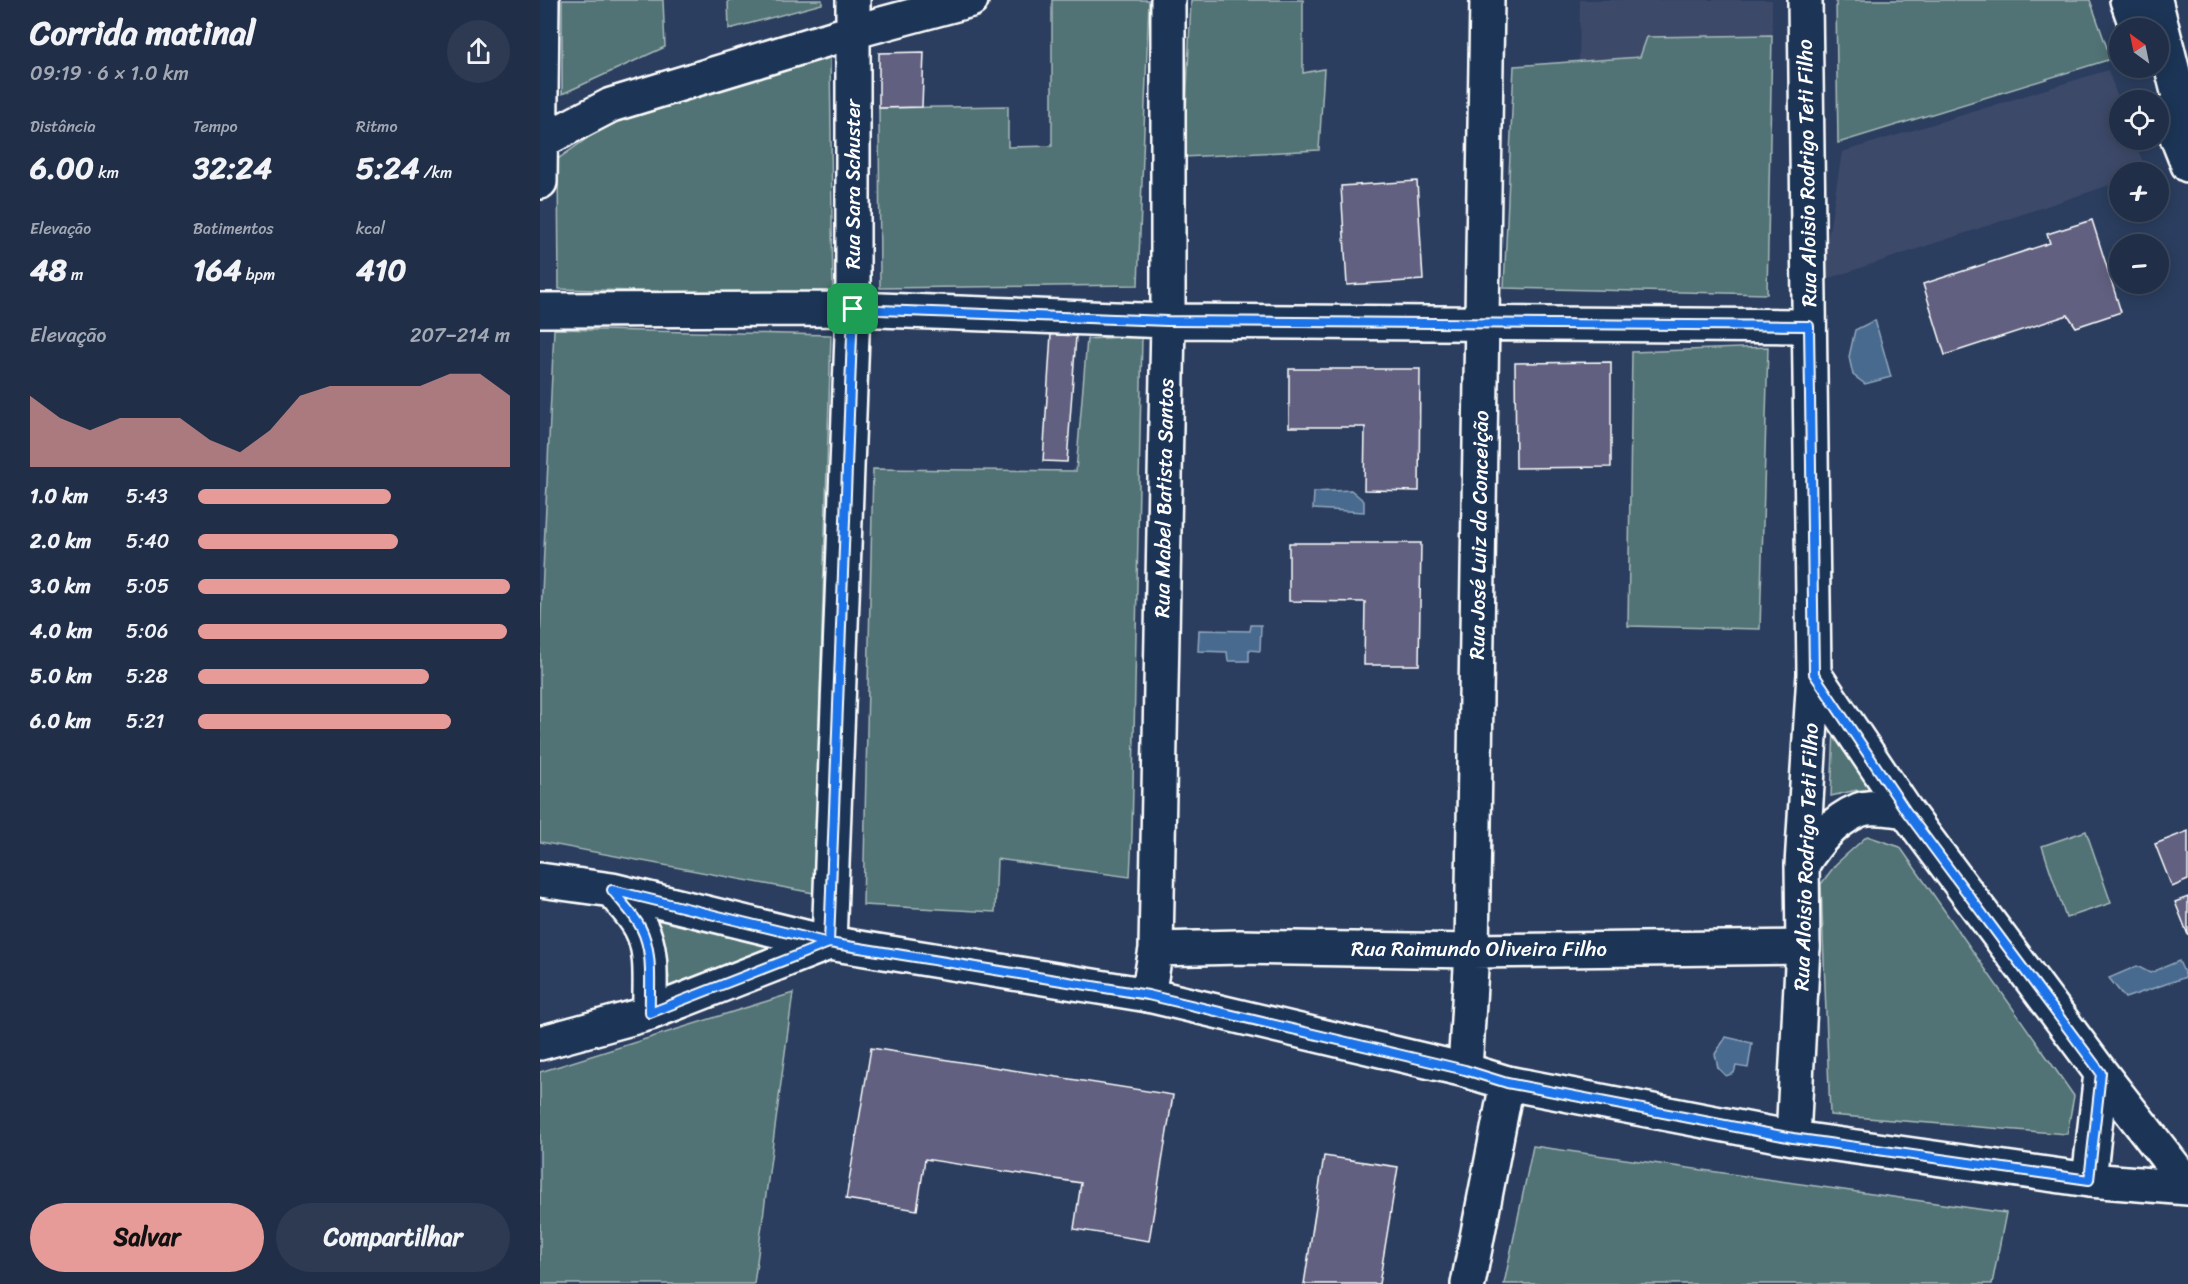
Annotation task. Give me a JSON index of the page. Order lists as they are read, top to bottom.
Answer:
{
  "streets": {
    "street": [
      "Rua Aloisio Rodrigo Teti Filho",
      "Rua Sara Schuster",
      "Rua Mabel Batista Santos",
      "Rua José Luiz da Conceição",
      "Rua Raimundo Oliveira Filho"
    ]
  },
  "crossings": [
    ["Rua Aloisio Rodrigo Teti Filho", "Rua Raimundo Oliveira Filho"],
    ["Rua Mabel Batista Santos", "Rua Raimundo Oliveira Filho"],
    ["Rua José Luiz da Conceição", "Rua Raimundo Oliveira Filho"]
  ],
  "north": "top left",
  "page": {
    "heading": ["Corrida matinal", "09:19 · 6 × 1.0 km"],
    "map_buttons": ["+", "−"],
    "stats": [
      ["Distância", "6.00 km"],
      ["Tempo", "32:24"],
      ["Ritmo", "5:24 /km"],
      ["Elevação", "48 m"],
      ["Batimentos", "164 bpm"],
      ["kcal", "410"]
    ],
    "chart": ["Elevação", "207–214 m"],
    "list": [
      {
        "name": "1.0 km",
        "note": "5:43"
      },
      {
        "name": "2.0 km",
        "note": "5:40"
      },
      {
        "name": "3.0 km",
        "note": "5:05"
      },
      {
        "name": "4.0 km",
        "note": "5:06"
      },
      {
        "name": "5.0 km",
        "note": "5:28"
      },
      {
        "name": "6.0 km",
        "note": "5:21"
      }
    ],
    "buttons": ["Salvar", "Compartilhar"]
  }
}
